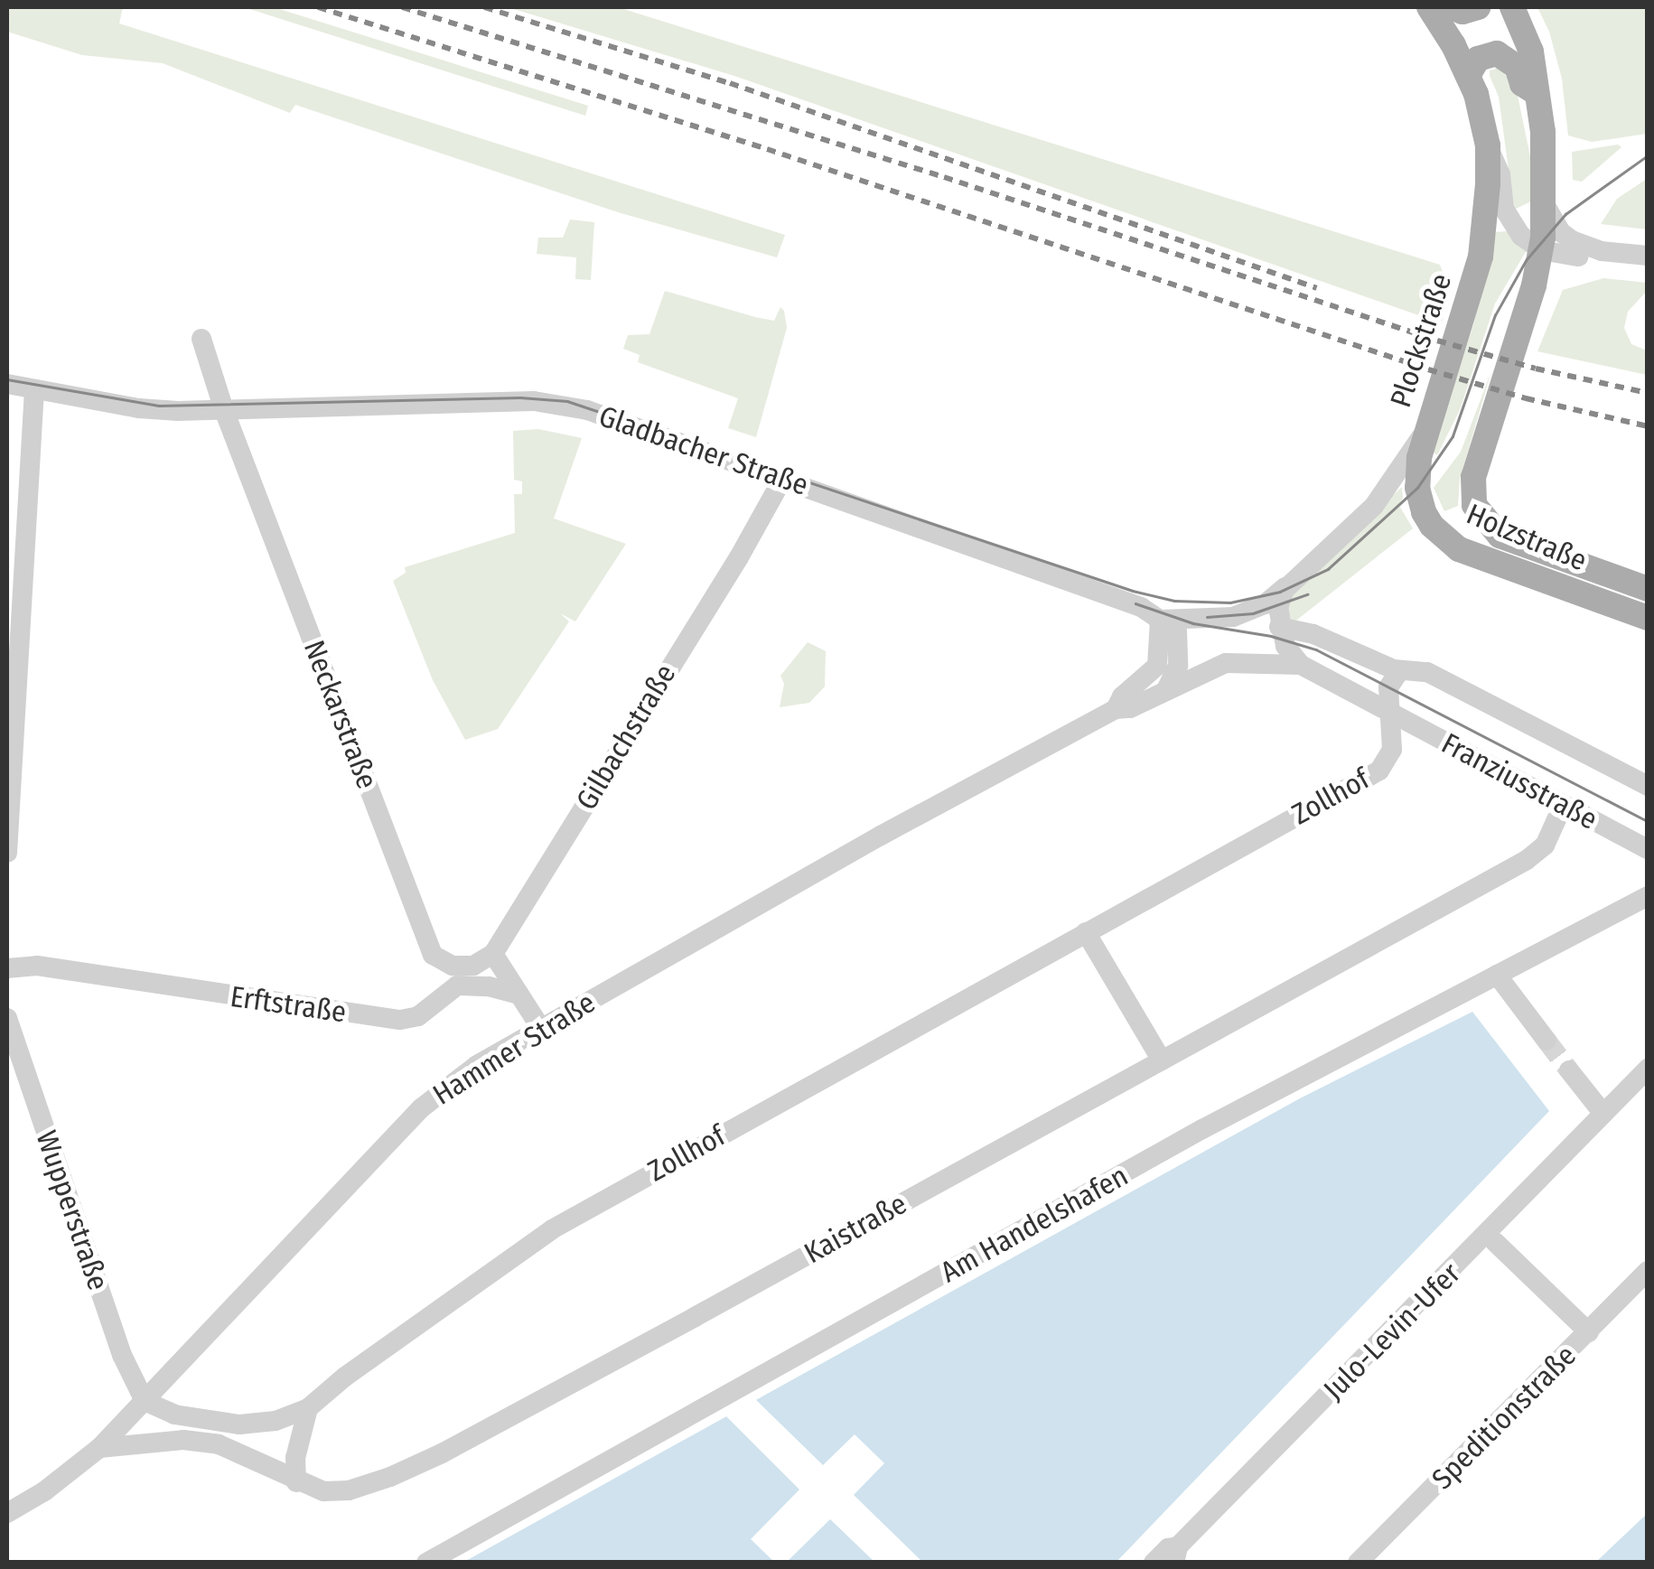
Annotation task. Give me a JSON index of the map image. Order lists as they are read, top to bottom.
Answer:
{
  "streets": {
    "main road": ["Plockstraße", "Holzstraße"],
    "street": [
      "Gladbacher Straße",
      "Neckarstraße",
      "Gilbachstraße",
      "Franziusstraße",
      "Zollhof",
      "Erftstraße",
      "Hammer Straße",
      "Wupperstraße",
      "Am Handelshafen",
      "Kaistraße",
      "Julo-Levin-Ufer",
      "Speditionstraße"
    ]
  },
  "crossings": [
    ["Plockstraße", "Holzstraße"],
    ["Gladbacher Straße", "Neckarstraße"],
    ["Gladbacher Straße", "Gilbachstraße"],
    ["Gladbacher Straße", "Hammer Straße"],
    ["Neckarstraße", "Gilbachstraße"],
    ["Franziusstraße", "Zollhof"],
    ["Franziusstraße", "Hammer Straße"],
    ["Franziusstraße", "Kaistraße"],
    ["Zollhof", "Hammer Straße"],
    ["Zollhof", "Wupperstraße"],
    ["Hammer Straße", "Wupperstraße"],
    ["Hammer Straße", "Kaistraße"]
  ]
}
